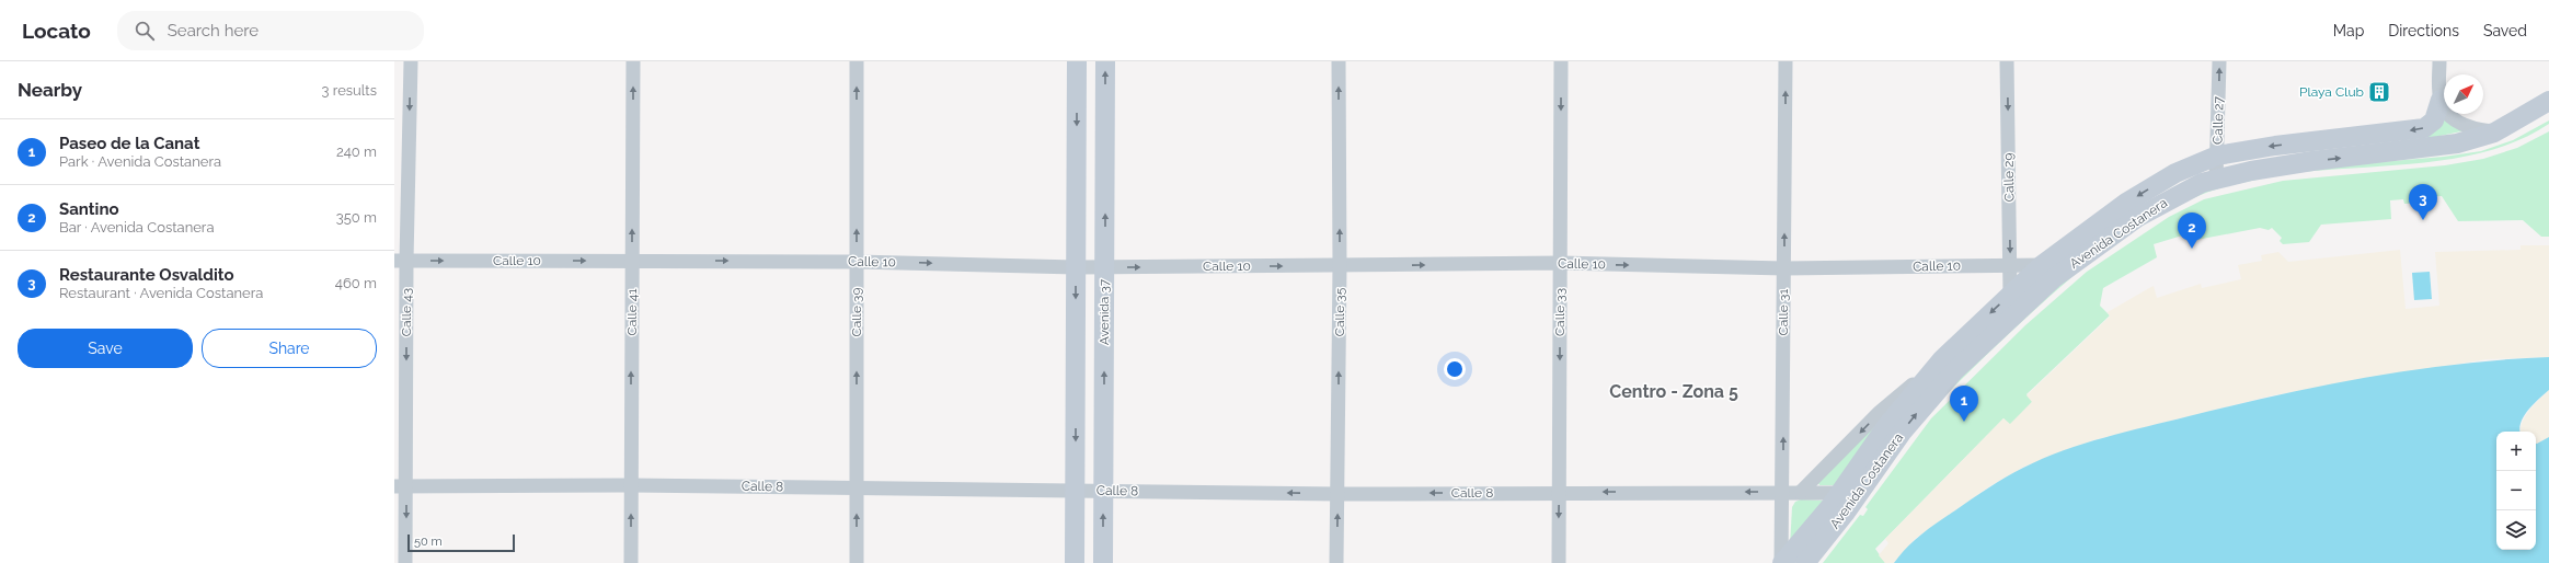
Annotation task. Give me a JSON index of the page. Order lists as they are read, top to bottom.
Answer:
{
  "streets": {
    "main road": ["Avenida Costanera", "Avenida 37"],
    "street": [
      "Calle 27",
      "Calle 29",
      "Calle 10",
      "Calle 43",
      "Calle 41",
      "Calle 39",
      "Calle 35",
      "Calle 33",
      "Calle 31",
      "Calle 8"
    ]
  },
  "crossings": [
    ["Calle 27", "Avenida Costanera"],
    ["Calle 29", "Avenida Costanera"],
    ["Calle 29", "Calle 10"],
    ["Avenida Costanera", "Calle 10"],
    ["Avenida Costanera", "Calle 31"],
    ["Avenida Costanera", "Calle 8"],
    ["Calle 10", "Calle 43"],
    ["Calle 10", "Calle 41"],
    ["Calle 10", "Calle 39"],
    ["Calle 10", "Avenida 37"],
    ["Calle 10", "Calle 35"],
    ["Calle 10", "Calle 33"],
    ["Calle 10", "Calle 31"],
    ["Calle 43", "Calle 8"],
    ["Calle 41", "Calle 8"],
    ["Calle 39", "Calle 8"],
    ["Avenida 37", "Calle 8"],
    ["Calle 35", "Calle 8"],
    ["Calle 33", "Calle 8"],
    ["Calle 31", "Calle 8"]
  ],
  "one_way": [
    "Calle 27",
    "Calle 29",
    "Calle 10",
    "Calle 43",
    "Calle 41",
    "Calle 39",
    "Calle 35",
    "Calle 33",
    "Calle 31",
    "Calle 8"
  ],
  "districts": ["Centro - Zona 5"],
  "places": {
    "building": ["Playa Club"]
  },
  "scale_bar": "50 m",
  "north": "top right",
  "page": {
    "header": "Locato",
    "search": "Search here",
    "nav": ["Map", "Directions", "Saved"],
    "heading": ["Nearby", "3 results"],
    "list": [
      {
        "mark": "1",
        "name": "Paseo de la Canat",
        "note": "Park · Avenida Costanera",
        "value": "240 m"
      },
      {
        "mark": "2",
        "name": "Santino",
        "note": "Bar · Avenida Costanera",
        "value": "350 m"
      },
      {
        "mark": "3",
        "name": "Restaurante Osvaldito",
        "note": "Restaurant · Avenida Costanera",
        "value": "460 m"
      }
    ],
    "pins": ["3", "2", "1"],
    "buttons": ["Save", "Share"],
    "map_buttons": ["+", "−"],
    "scale": "50 m"
  }
}
